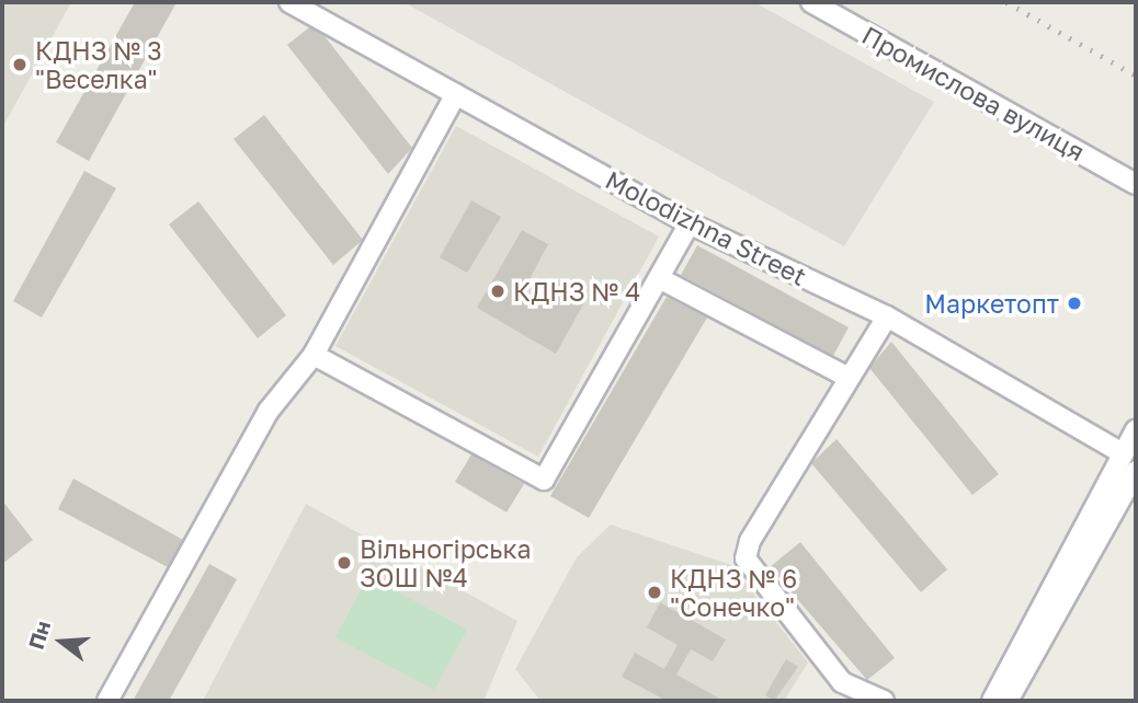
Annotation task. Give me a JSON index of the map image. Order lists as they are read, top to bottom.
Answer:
{
  "streets": {
    "street": ["Промислова вулиця", "Molodizhna Street"]
  },
  "places": [
    "КДНЗ № 3 \"Веселка\"",
    "КДНЗ № 4",
    "Маркетопт",
    "Вільногірська ЗОШ №4",
    "КДНЗ № 6 \"Сонечко\""
  ],
  "north": "left"
}
